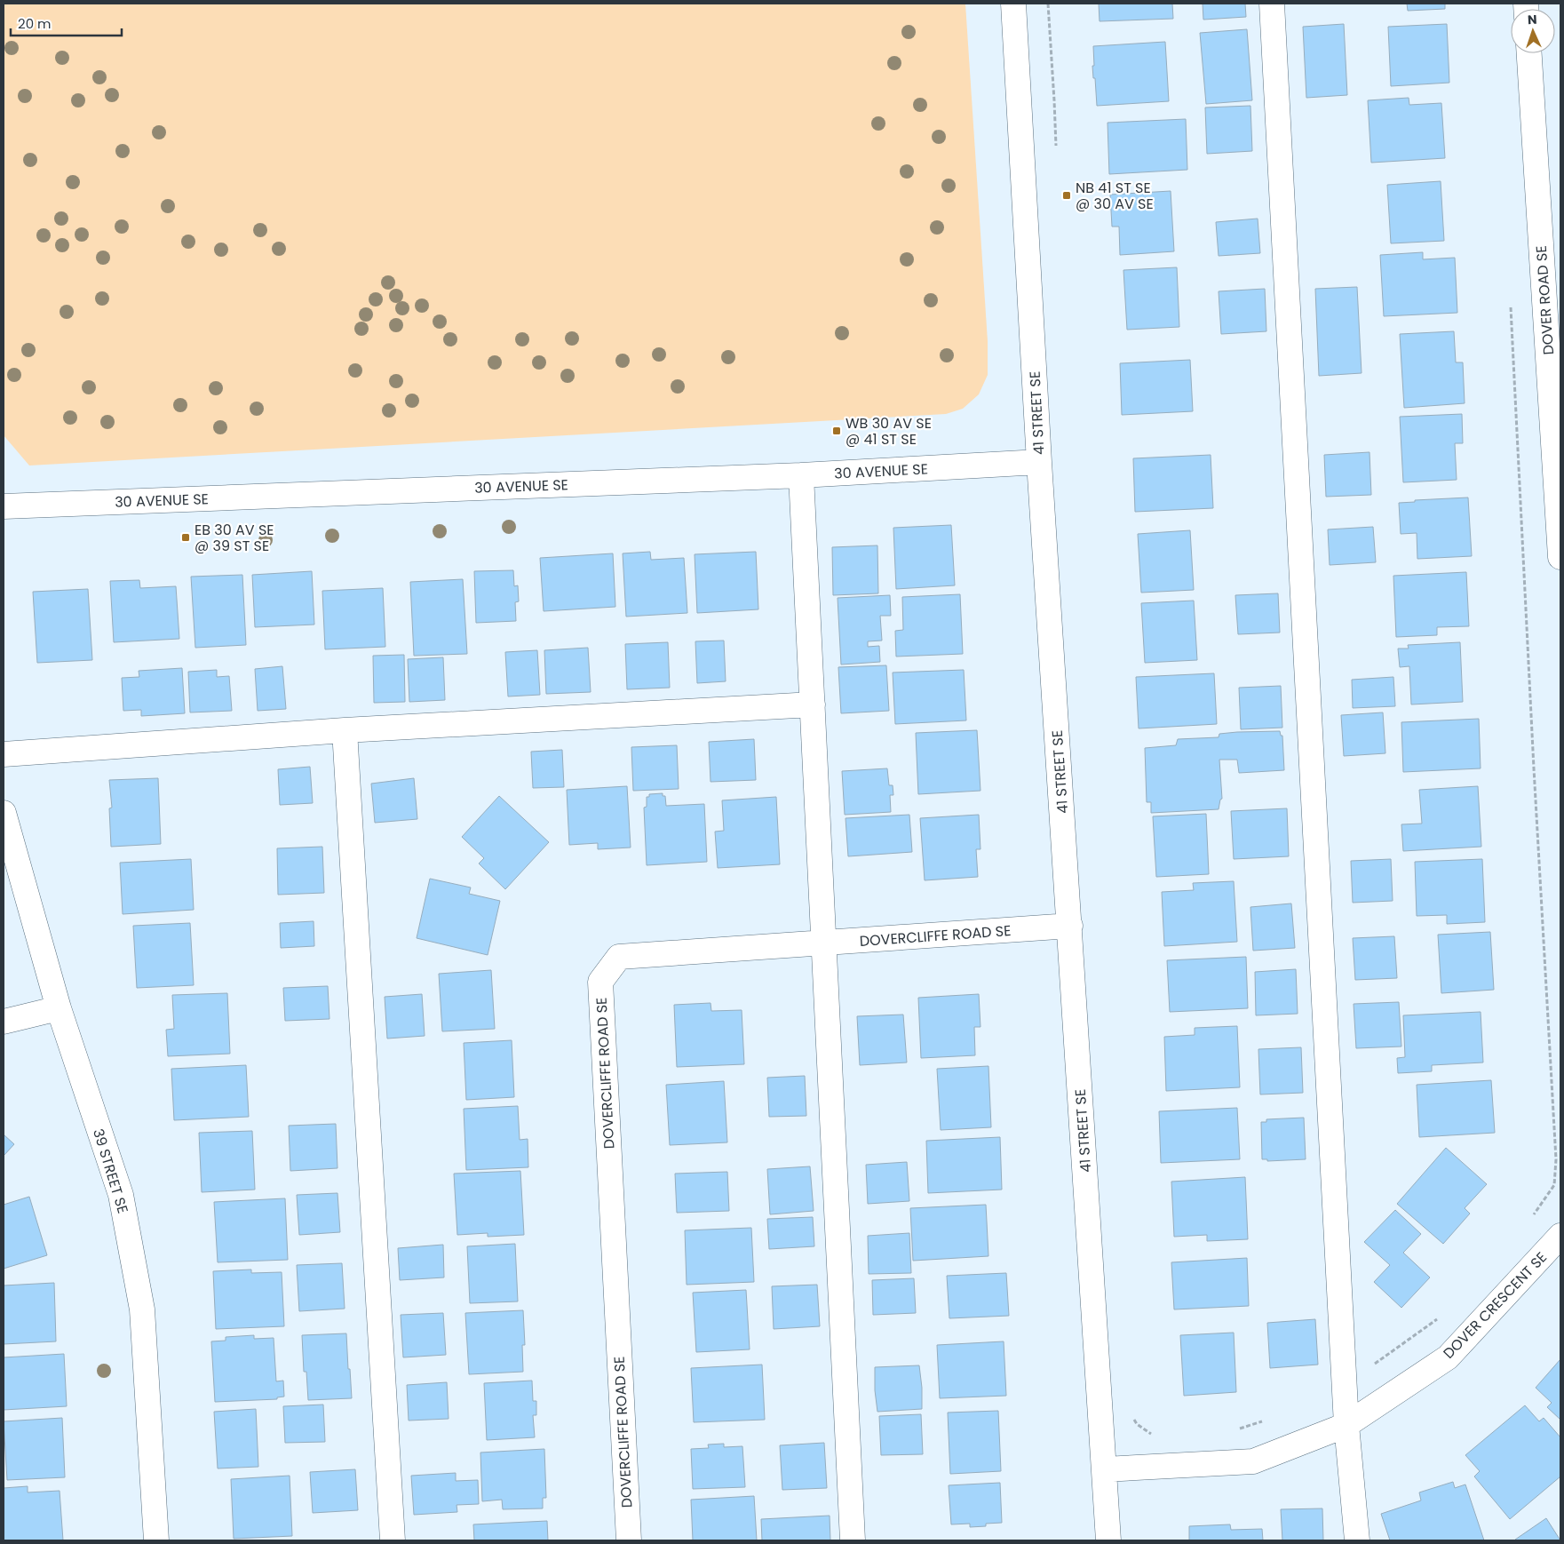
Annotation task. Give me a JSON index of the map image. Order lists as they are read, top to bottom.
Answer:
{
  "streets": {
    "street": [
      "DOVER ROAD SE",
      "41 STREET SE",
      "30 AVENUE SE",
      "DOVERCLIFFE ROAD SE",
      "39 STREET SE",
      "DOVER CRESCENT SE"
    ]
  },
  "crossings": [
    ["41 STREET SE", "30 AVENUE SE"],
    ["41 STREET SE", "DOVERCLIFFE ROAD SE"],
    ["41 STREET SE", "DOVER CRESCENT SE"]
  ],
  "places": {
    "transit": ["NB 41 ST SE @ 30 AV SE", "WB 30 AV SE @ 41 ST SE", "EB 30 AV SE @ 39 ST SE"]
  },
  "scale_bar": "20 m",
  "north": "top"
}
